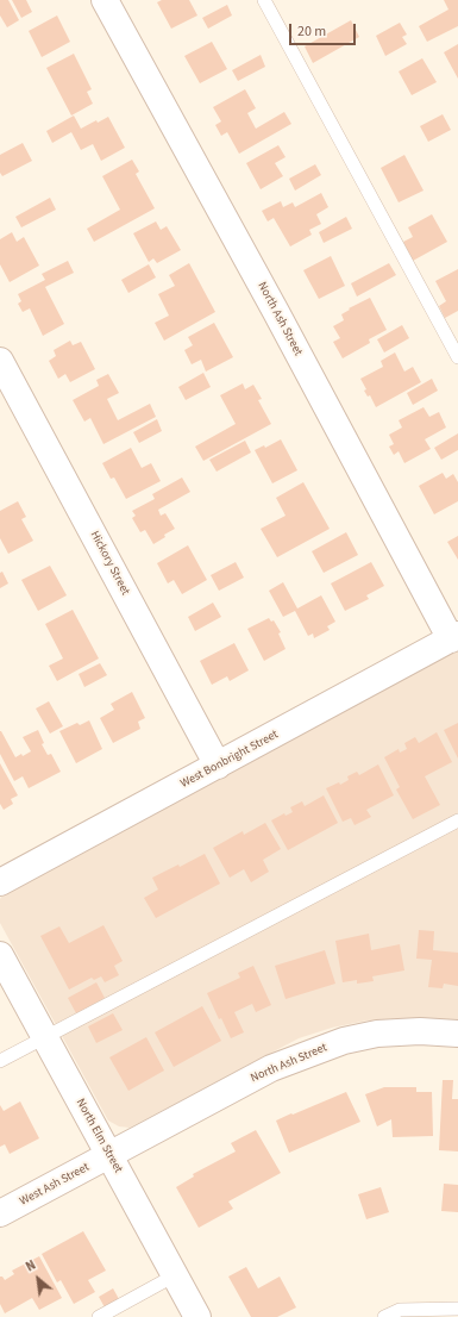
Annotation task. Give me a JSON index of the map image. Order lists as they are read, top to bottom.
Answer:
{
  "streets": {
    "street": [
      "North Ash Street",
      "Hickory Street",
      "West Bonbright Street",
      "North Elm Street",
      "West Ash Street"
    ]
  },
  "crossings": [
    ["North Ash Street", "West Bonbright Street"],
    ["North Ash Street", "North Elm Street"],
    ["North Ash Street", "West Ash Street"],
    ["Hickory Street", "West Bonbright Street"],
    ["North Elm Street", "West Ash Street"]
  ],
  "scale_bar": "20 m",
  "north": "top left"
}
